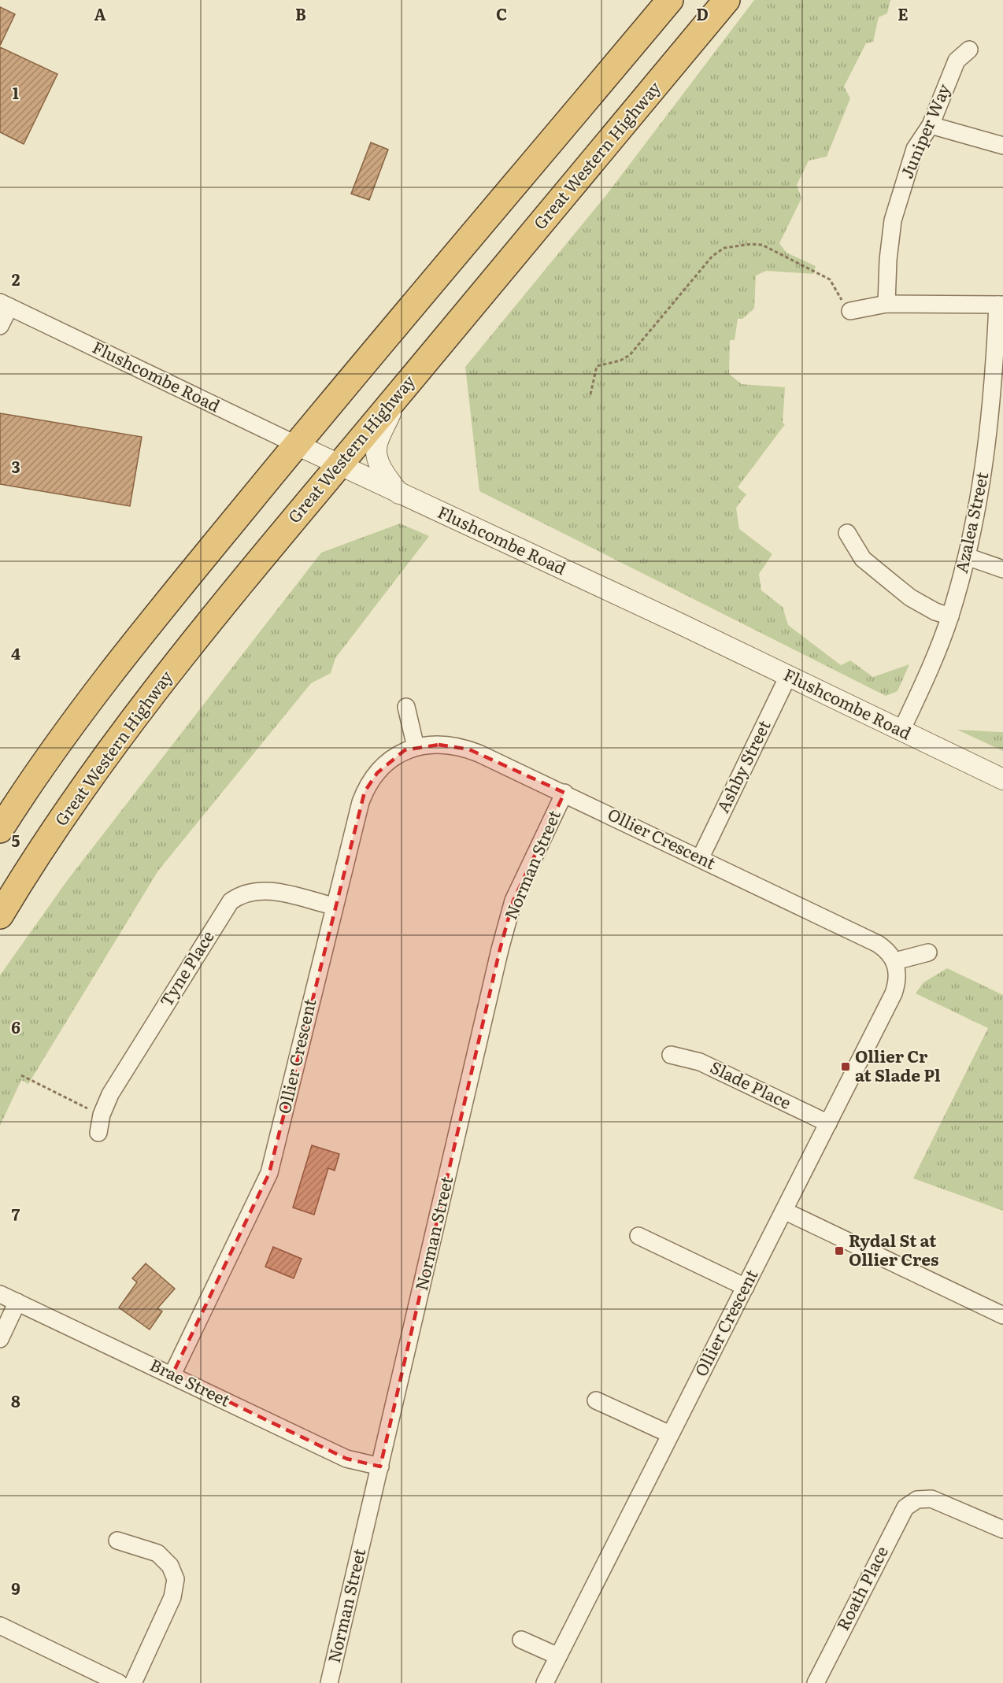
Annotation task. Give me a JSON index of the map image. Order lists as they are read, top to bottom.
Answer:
{
  "streets": {
    "highway": ["Great Western Highway"],
    "street": [
      "Juniper Way",
      "Flushcombe Road",
      "Azalea Street",
      "Ashby Street",
      "Ollier Crescent",
      "Norman Street",
      "Tyne Place",
      "Slade Place",
      "Brae Street",
      "Roath Place"
    ]
  },
  "crossings": [
    ["Great Western Highway", "Flushcombe Road"],
    ["Flushcombe Road", "Azalea Street"],
    ["Flushcombe Road", "Ashby Street"],
    ["Ashby Street", "Ollier Crescent"],
    ["Ollier Crescent", "Norman Street"],
    ["Ollier Crescent", "Tyne Place"],
    ["Ollier Crescent", "Slade Place"],
    ["Ollier Crescent", "Brae Street"],
    ["Norman Street", "Brae Street"]
  ],
  "places": {
    "transit": ["Ollier Cr at Slade Pl", "Rydal St at Ollier Cres"]
  },
  "grid": {
    "columns": [
      "A",
      "B",
      "C",
      "D",
      "E"
    ],
    "rows": [
      "1",
      "2",
      "3",
      "4",
      "5",
      "6",
      "7",
      "8",
      "9"
    ]
  }
}
